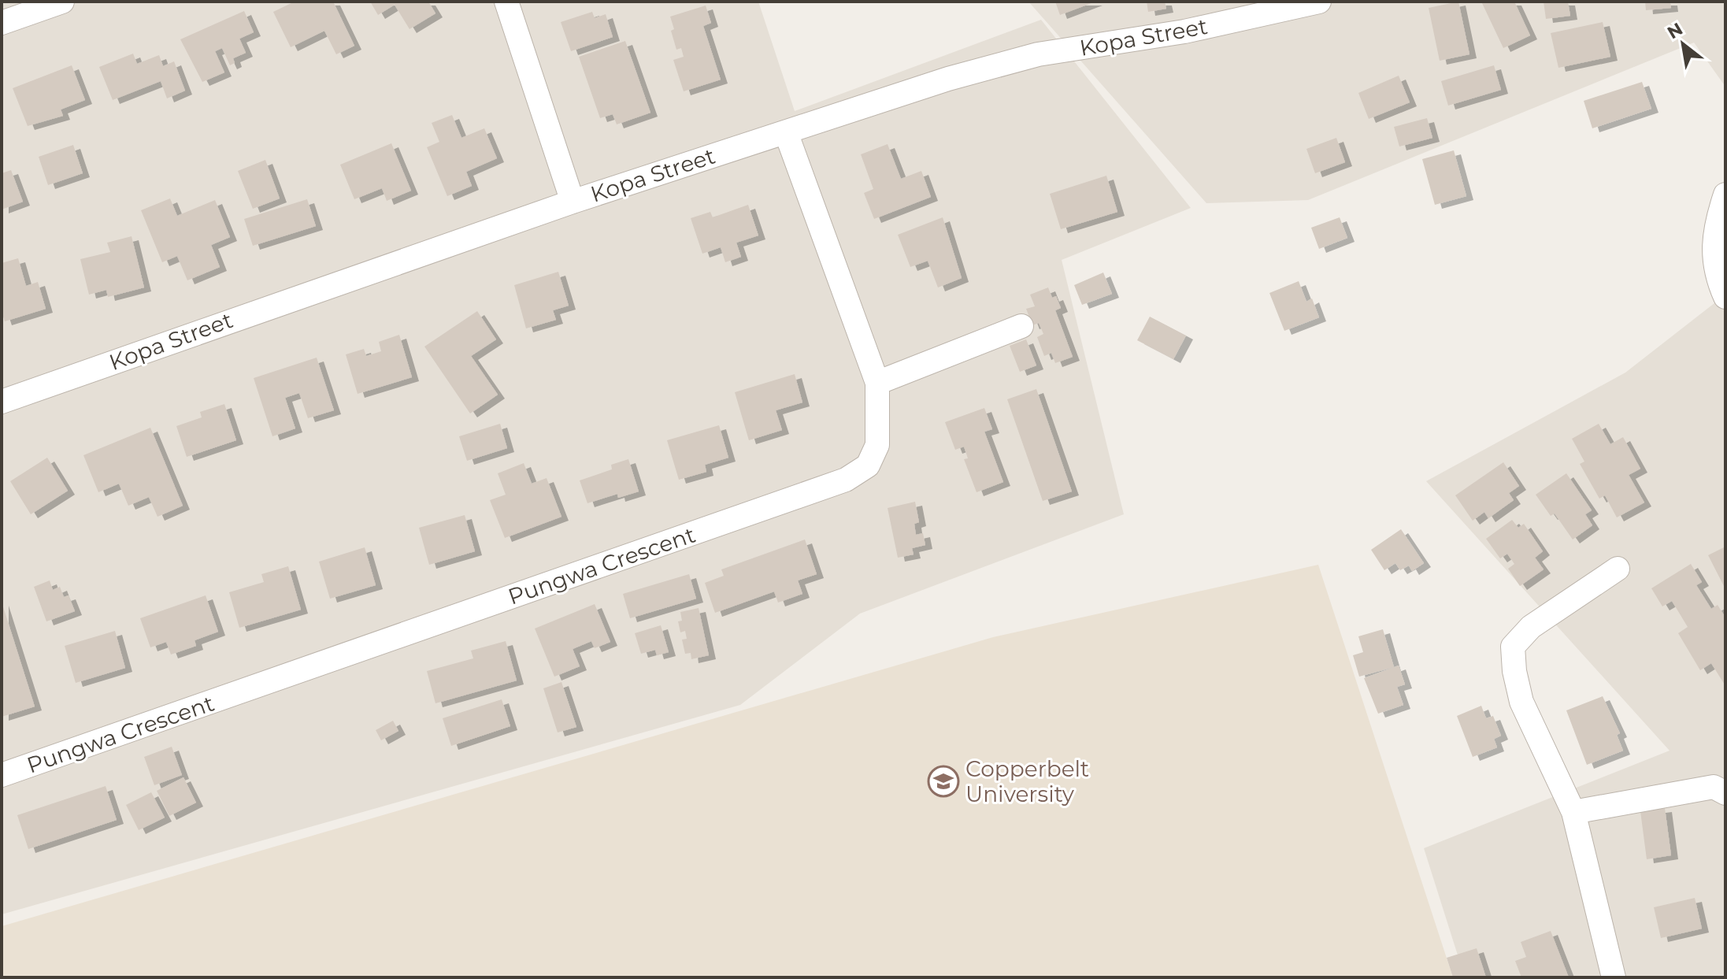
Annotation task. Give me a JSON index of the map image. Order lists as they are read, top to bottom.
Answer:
{
  "streets": {
    "street": ["Kopa Street", "Pungwa Crescent"]
  },
  "crossings": [
    ["Kopa Street", "Pungwa Crescent"]
  ],
  "places": {
    "school or university": ["Copperbelt University"]
  },
  "north": "top left"
}
